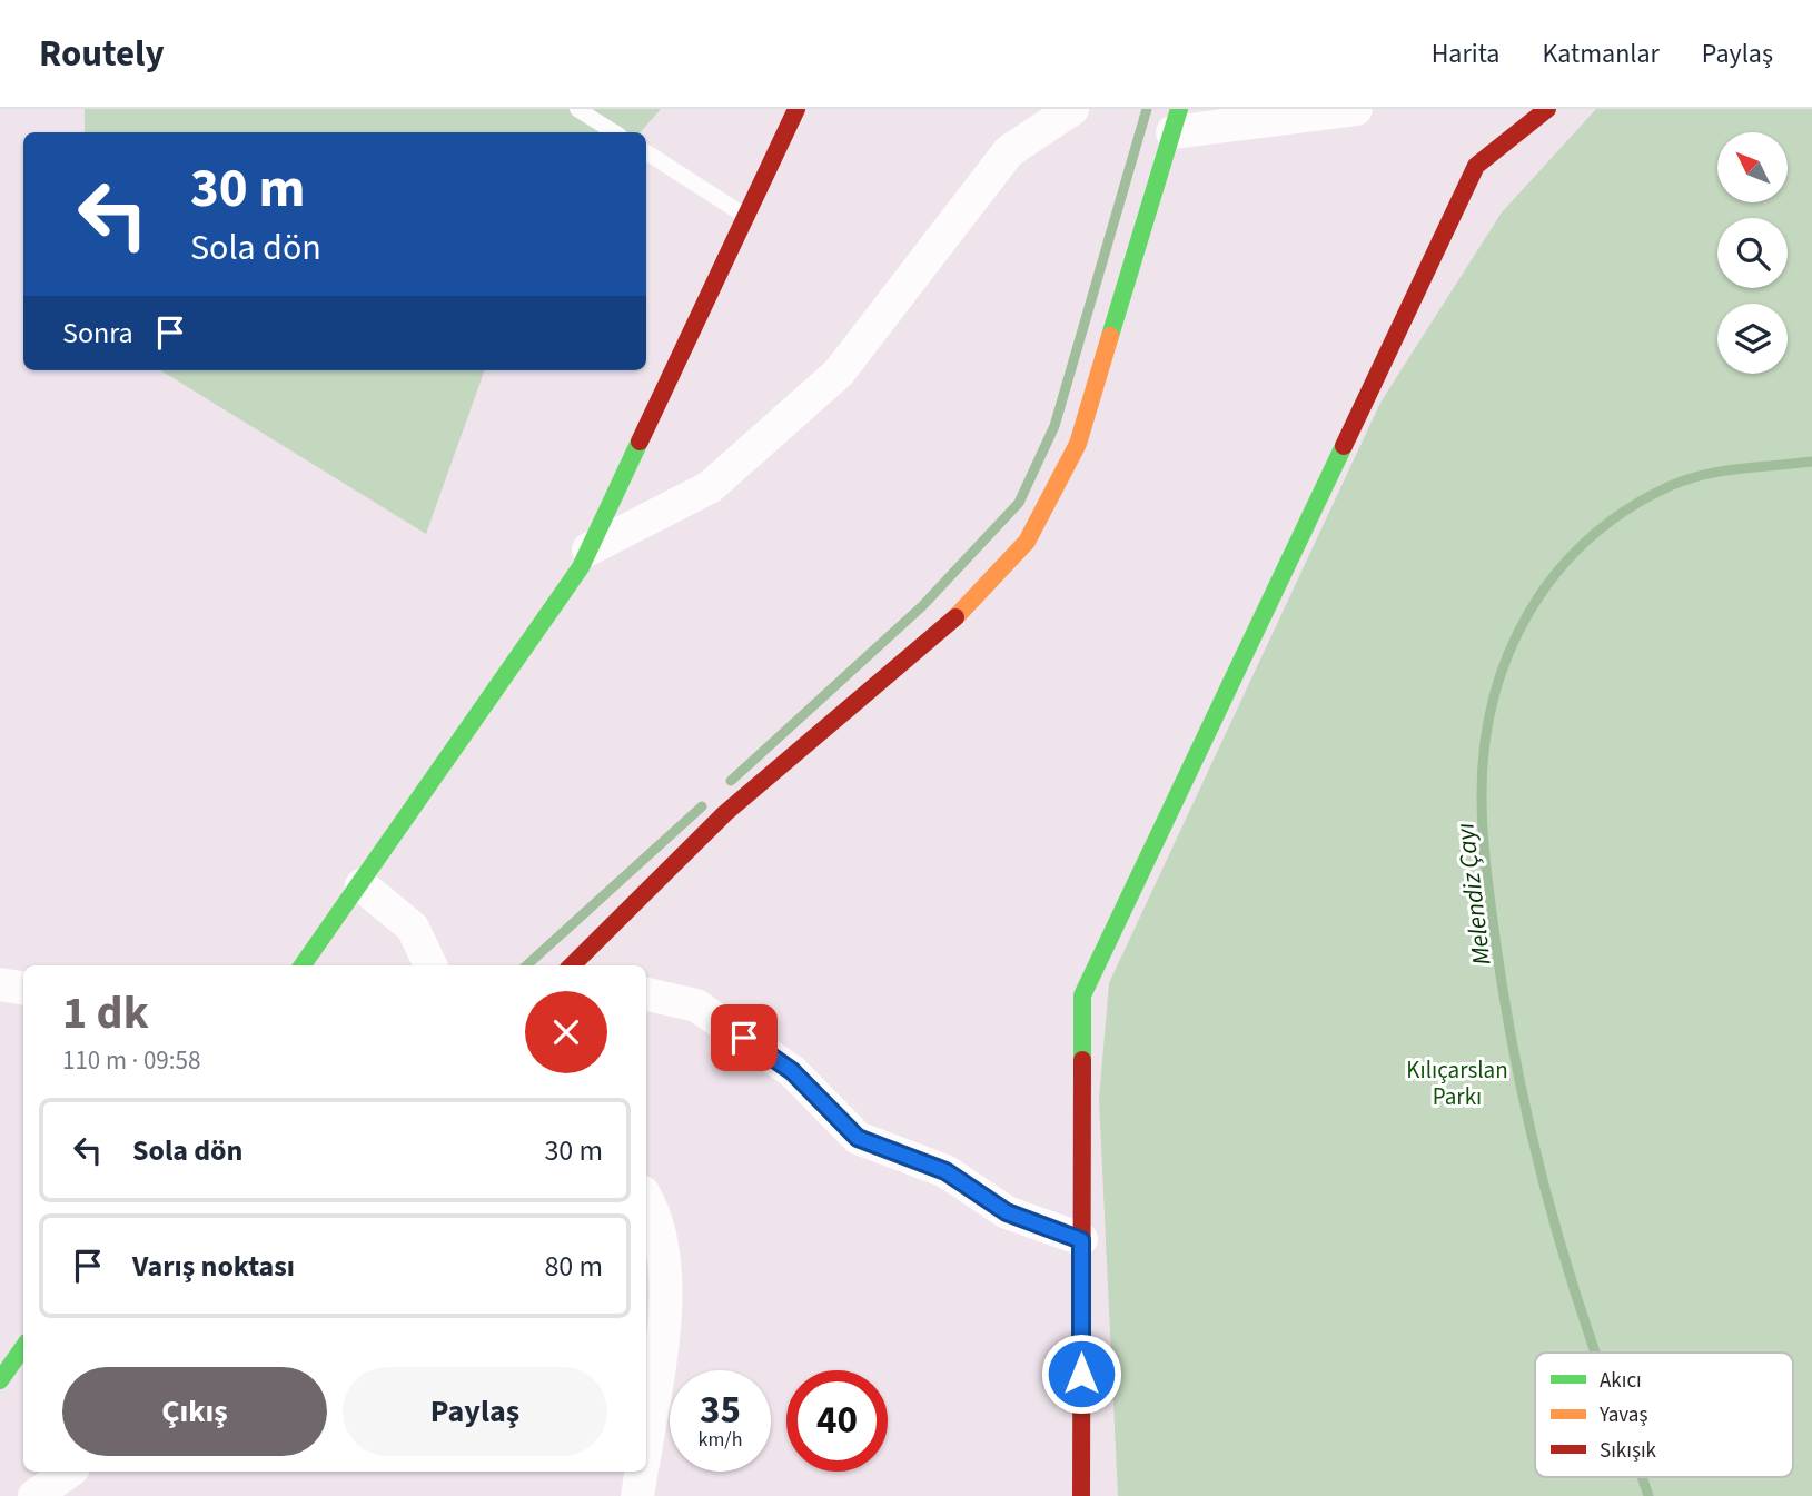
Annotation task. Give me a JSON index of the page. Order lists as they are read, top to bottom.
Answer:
{
  "water": ["Melendiz Çayı"],
  "parks": ["Kılıçarslan Parkı"],
  "legend": ["Akıcı", "Yavaş", "Sıkışık"],
  "north": "top left",
  "page": {
    "header": "Routely",
    "nav": ["Harita", "Katmanlar", "Paylaş"],
    "turn": ["30 m", "Sola dön"],
    "then": "Sonra",
    "heading": ["1 dk", "110 m · 09:58"],
    "list": [
      {
        "name": "Sola dön",
        "value": "30 m"
      },
      {
        "name": "Varış noktası",
        "value": "80 m"
      }
    ],
    "buttons": ["Çıkış", "Paylaş"],
    "speed": "35 km/h",
    "limit": "40"
  }
}
